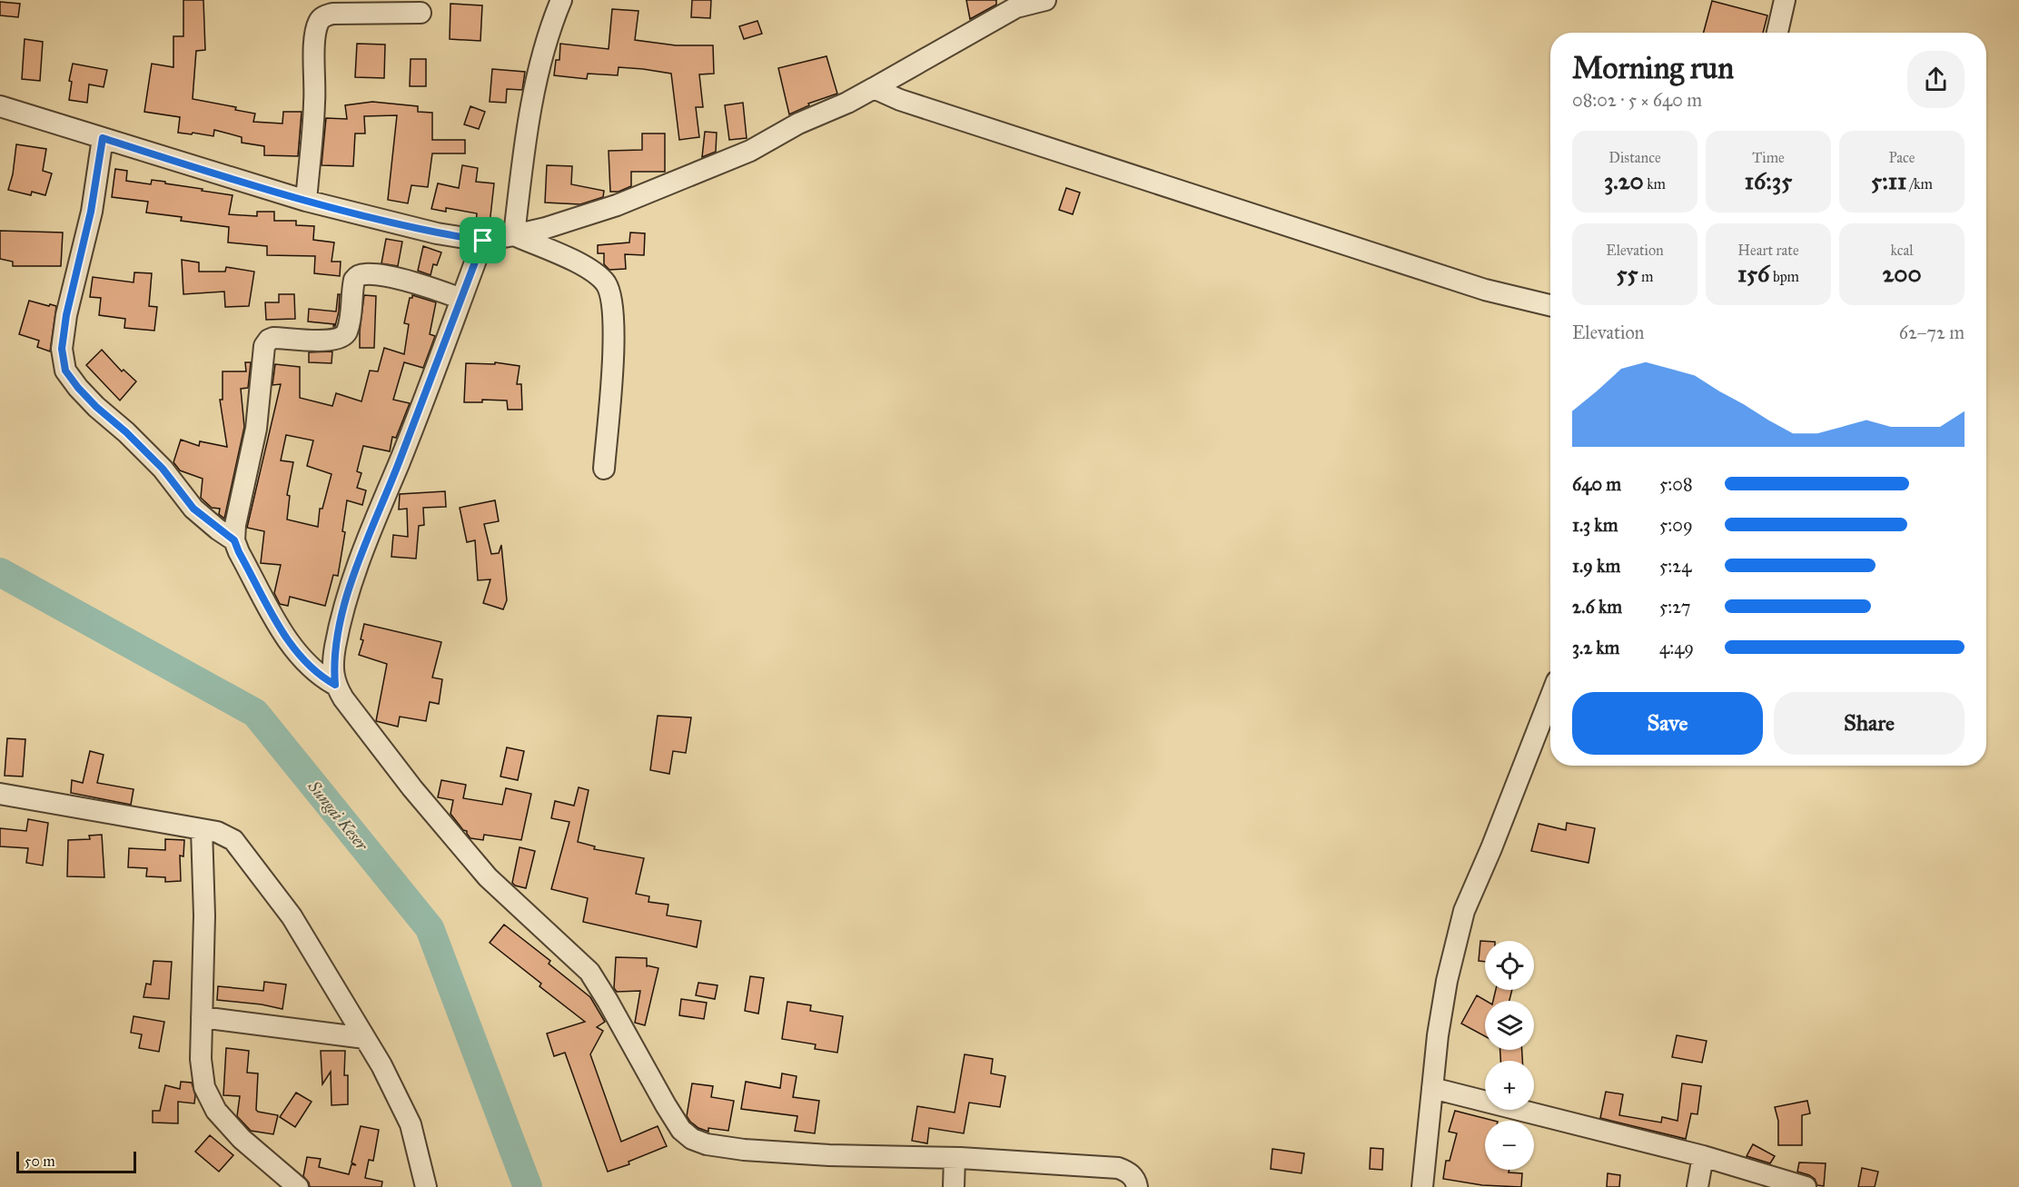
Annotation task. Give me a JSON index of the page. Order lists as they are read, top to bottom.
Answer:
{
  "water": ["Sungai Keser"],
  "scale_bar": "50 m",
  "page": {
    "heading": ["Morning run", "08:02 · 5 × 640 m"],
    "stats": [
      ["Distance", "3.20 km"],
      ["Time", "16:35"],
      ["Pace", "5:11 /km"],
      ["Elevation", "55 m"],
      ["Heart rate", "156 bpm"],
      ["kcal", "200"]
    ],
    "chart": ["Elevation", "62–72 m"],
    "list": [
      {
        "name": "640 m",
        "note": "5:08"
      },
      {
        "name": "1.3 km",
        "note": "5:09"
      },
      {
        "name": "1.9 km",
        "note": "5:24"
      },
      {
        "name": "2.6 km",
        "note": "5:27"
      },
      {
        "name": "3.2 km",
        "note": "4:49"
      }
    ],
    "buttons": ["Save", "Share"],
    "map_buttons": ["+", "−"],
    "scale": "50 m"
  }
}
